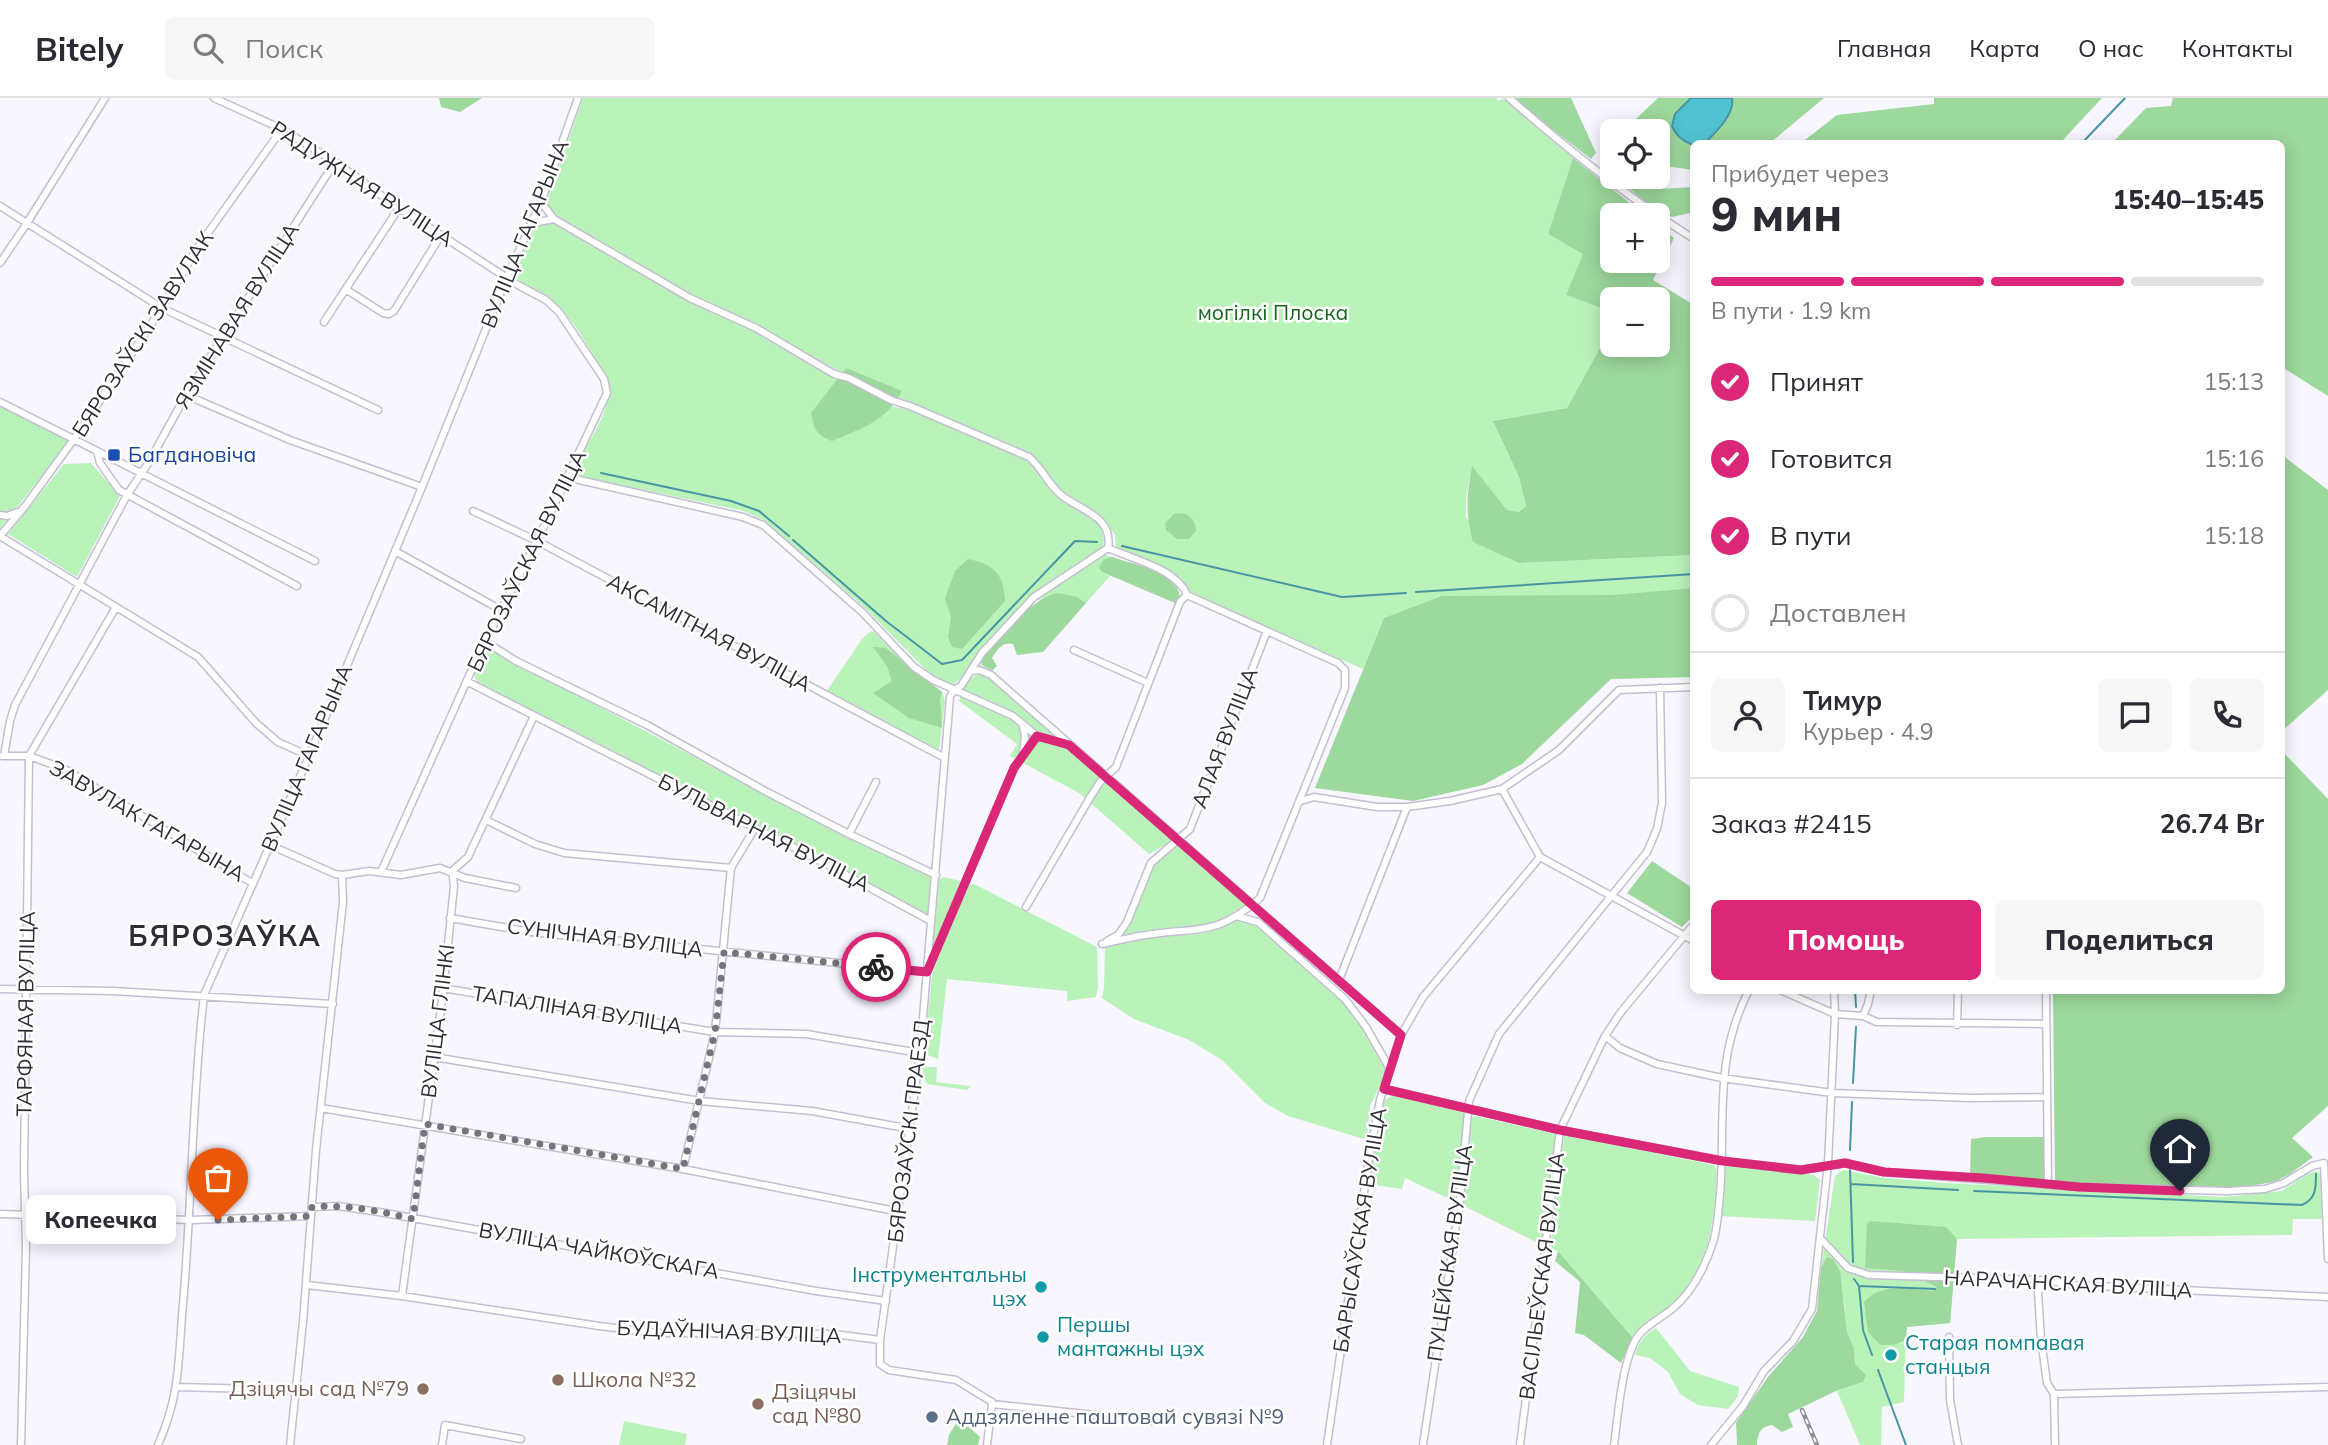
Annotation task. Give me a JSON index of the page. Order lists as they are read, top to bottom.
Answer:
{
  "streets": {
    "street": [
      "РАДУЖНАЯ ВУЛІЦА",
      "ВУЛІЦА ГАГАРЫНА",
      "ЯЗМІНАВАЯ ВУЛІЦА",
      "БЯРОЗАЎСКІ ЗАВУЛАК",
      "БЯРОЗАЎСКАЯ ВУЛІЦА",
      "АКСАМІТНАЯ ВУЛІЦА",
      "АЛАЯ ВУЛІЦА",
      "ЗАВУЛАК ГАГАРЫНА",
      "БУЛЬВАРНАЯ ВУЛІЦА",
      "СУНІЧНАЯ ВУЛІЦА",
      "ТАПАЛІНАЯ ВУЛІЦА",
      "ТАРФЯНАЯ ВУЛІЦА",
      "ВУЛІЦА ГЛІНКІ",
      "БЯРОЗАЎСКІ ПРАЕЗД",
      "БАРЫСАЎСКАЯ ВУЛІЦА",
      "ВУЛІЦА ЧАЙКОЎСКАГА",
      "ПУЦЕЙСКАЯ ВУЛІЦА",
      "ВАСІЛЬЕЎСКАЯ ВУЛІЦА",
      "НАРАЧАНСКАЯ ВУЛІЦА",
      "БУДАЎНІЧАЯ ВУЛІЦА"
    ]
  },
  "crossings": [
    ["РАДУЖНАЯ ВУЛІЦА", "ВУЛІЦА ГАГАРЫНА"],
    ["РАДУЖНАЯ ВУЛІЦА", "ЯЗМІНАВАЯ ВУЛІЦА"],
    ["РАДУЖНАЯ ВУЛІЦА", "БЯРОЗАЎСКІ ЗАВУЛАК"],
    ["РАДУЖНАЯ ВУЛІЦА", "БЯРОЗАЎСКАЯ ВУЛІЦА"],
    ["ВУЛІЦА ГАГАРЫНА", "БЯРОЗАЎСКАЯ ВУЛІЦА"],
    ["ВУЛІЦА ГАГАРЫНА", "ЗАВУЛАК ГАГАРЫНА"],
    ["ВУЛІЦА ГАГАРЫНА", "СУНІЧНАЯ ВУЛІЦА"],
    ["БЯРОЗАЎСКАЯ ВУЛІЦА", "АКСАМІТНАЯ ВУЛІЦА"],
    ["БЯРОЗАЎСКАЯ ВУЛІЦА", "БУЛЬВАРНАЯ ВУЛІЦА"],
    ["БЯРОЗАЎСКАЯ ВУЛІЦА", "СУНІЧНАЯ ВУЛІЦА"],
    ["ЗАВУЛАК ГАГАРЫНА", "ТАРФЯНАЯ ВУЛІЦА"],
    ["БУЛЬВАРНАЯ ВУЛІЦА", "БЯРОЗАЎСКІ ПРАЕЗД"],
    ["СУНІЧНАЯ ВУЛІЦА", "ВУЛІЦА ГЛІНКІ"],
    ["СУНІЧНАЯ ВУЛІЦА", "БЯРОЗАЎСКІ ПРАЕЗД"],
    ["ТАПАЛІНАЯ ВУЛІЦА", "ВУЛІЦА ГЛІНКІ"],
    ["ТАПАЛІНАЯ ВУЛІЦА", "БЯРОЗАЎСКІ ПРАЕЗД"],
    ["ВУЛІЦА ГЛІНКІ", "ВУЛІЦА ЧАЙКОЎСКАГА"],
    ["ВУЛІЦА ГЛІНКІ", "БУДАЎНІЧАЯ ВУЛІЦА"],
    ["БЯРОЗАЎСКІ ПРАЕЗД", "ВУЛІЦА ЧАЙКОЎСКАГА"],
    ["БЯРОЗАЎСКІ ПРАЕЗД", "БУДАЎНІЧАЯ ВУЛІЦА"]
  ],
  "districts": ["БЯРОЗАЎКА"],
  "parks": ["могілкі Плоска"],
  "places": {
    "transit": ["Багдановіча"],
    "other": [
      "Копеечка",
      "Інструментальны цэх",
      "Першы мантажны цэх",
      "Старая помпавая станцыя",
      "Школа №32",
      "Дзіцячы сад №79",
      "Дзіцячы сад №80",
      "Аддзяленне паштовай сувязі №9"
    ]
  },
  "page": {
    "header": "Bitely",
    "search": "Поиск",
    "nav": [
      "Главная",
      "Карта",
      "О нас",
      "Контакты"
    ],
    "map_buttons": ["+", "−"],
    "heading": ["9 мин", "Прибудет через", "15:40–15:45"],
    "panel": [
      "Тимур",
      "Курьер · 4.9",
      "Заказ #2415",
      "26.74 Br"
    ],
    "bar": "В пути · 1.9 km",
    "list": [
      ["Принят", "15:13"],
      ["Готовится", "15:16"],
      ["В пути", "15:18"],
      "Доставлен"
    ],
    "buttons": ["Помощь", "Поделиться"],
    "bubble": "Копеечка"
  }
}
